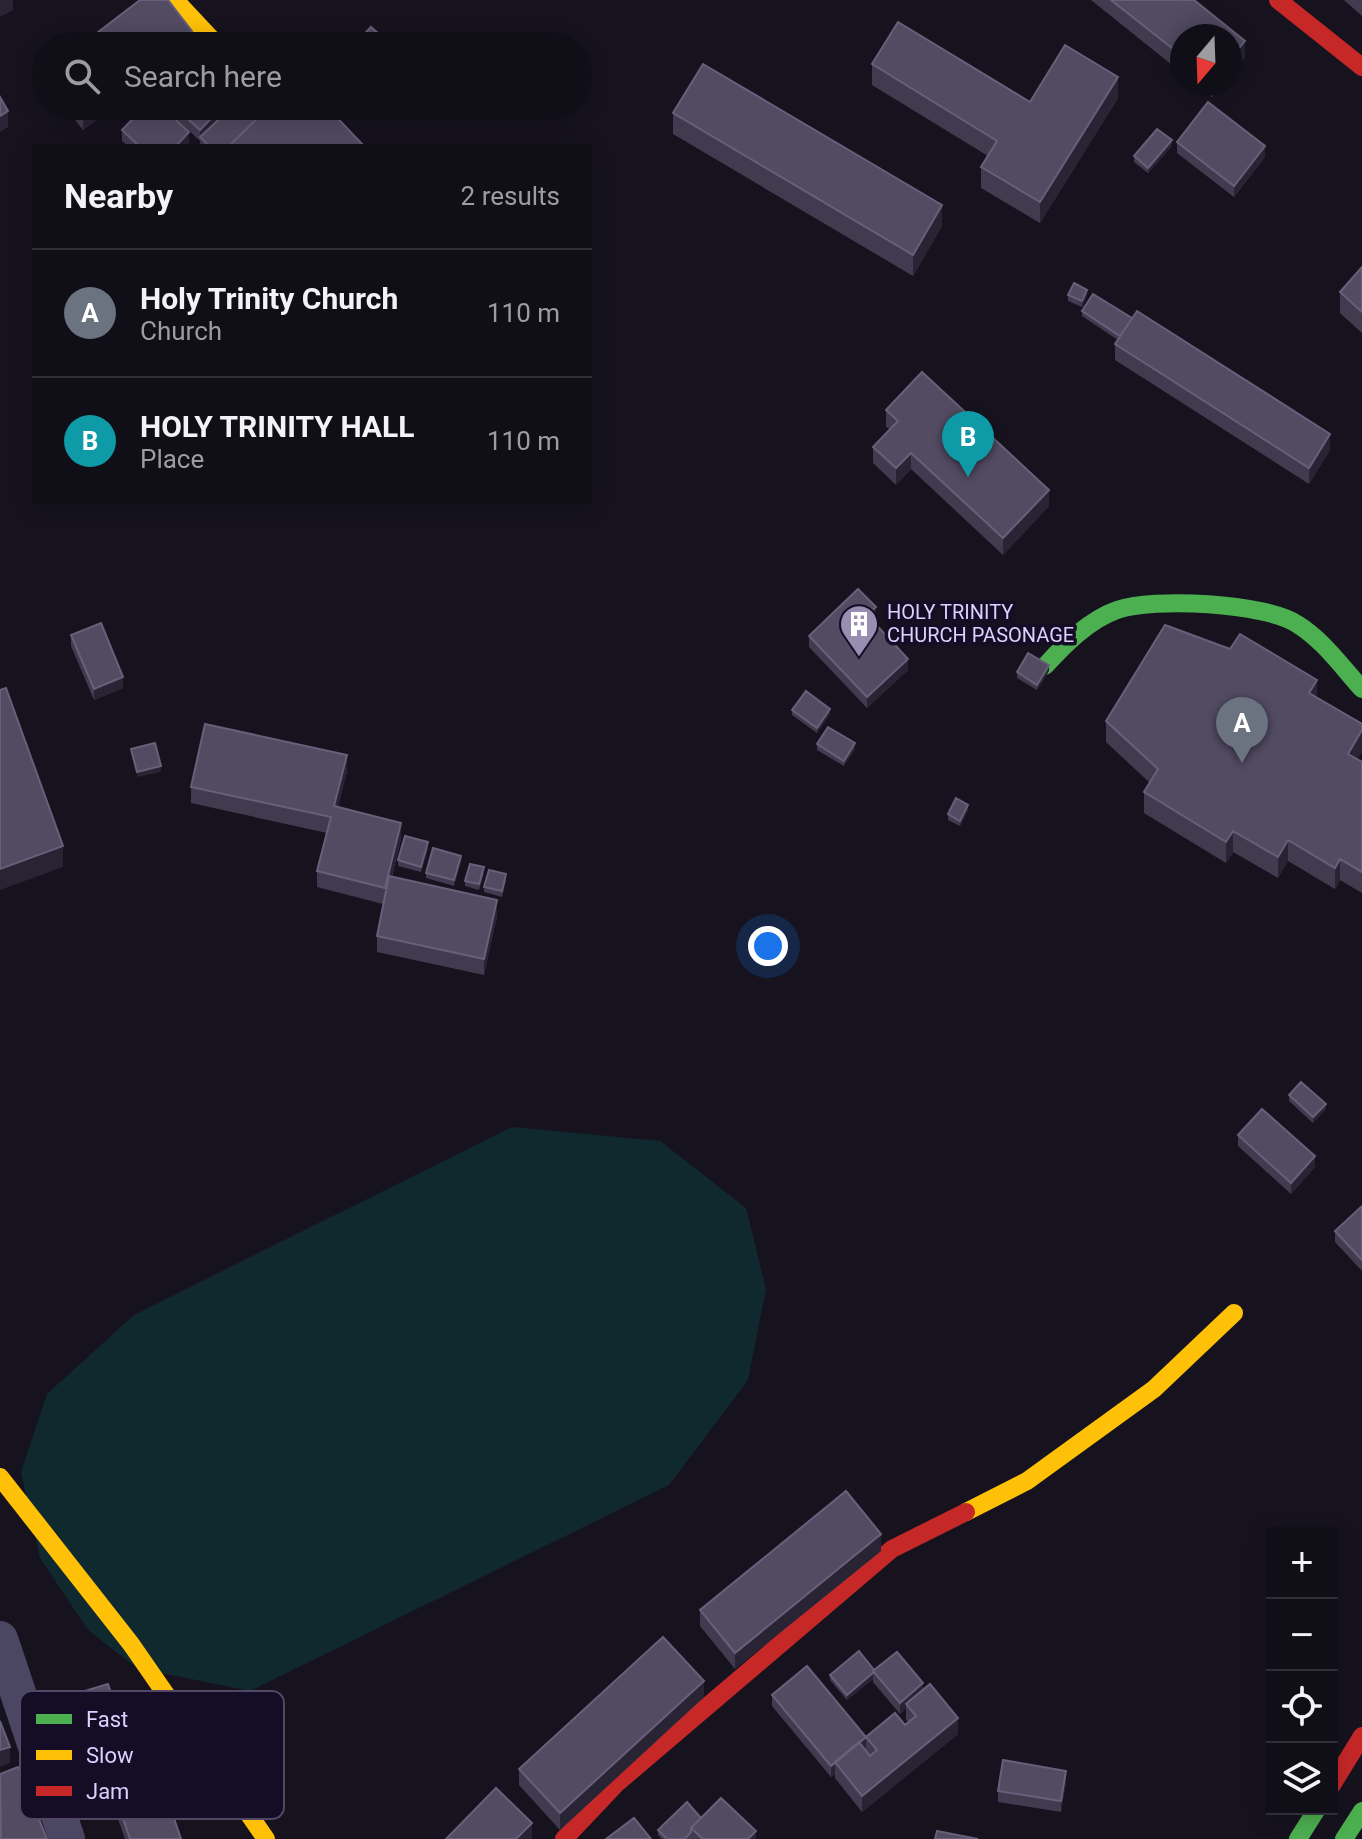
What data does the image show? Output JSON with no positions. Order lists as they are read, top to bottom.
{
  "places": {
    "building": ["HOLY TRINITY CHURCH PASONAGE"]
  },
  "legend": ["Fast", "Slow", "Jam"],
  "north": "bottom",
  "page": {
    "search": "Search here",
    "heading": ["Nearby", "2 results"],
    "list": [
      {
        "mark": "A",
        "name": "Holy Trinity Church",
        "note": "Church",
        "value": "110 m"
      },
      {
        "mark": "B",
        "name": "HOLY TRINITY HALL",
        "note": "Place",
        "value": "110 m"
      }
    ],
    "pins": ["B", "A"],
    "map_buttons": ["+", "−"]
  }
}
